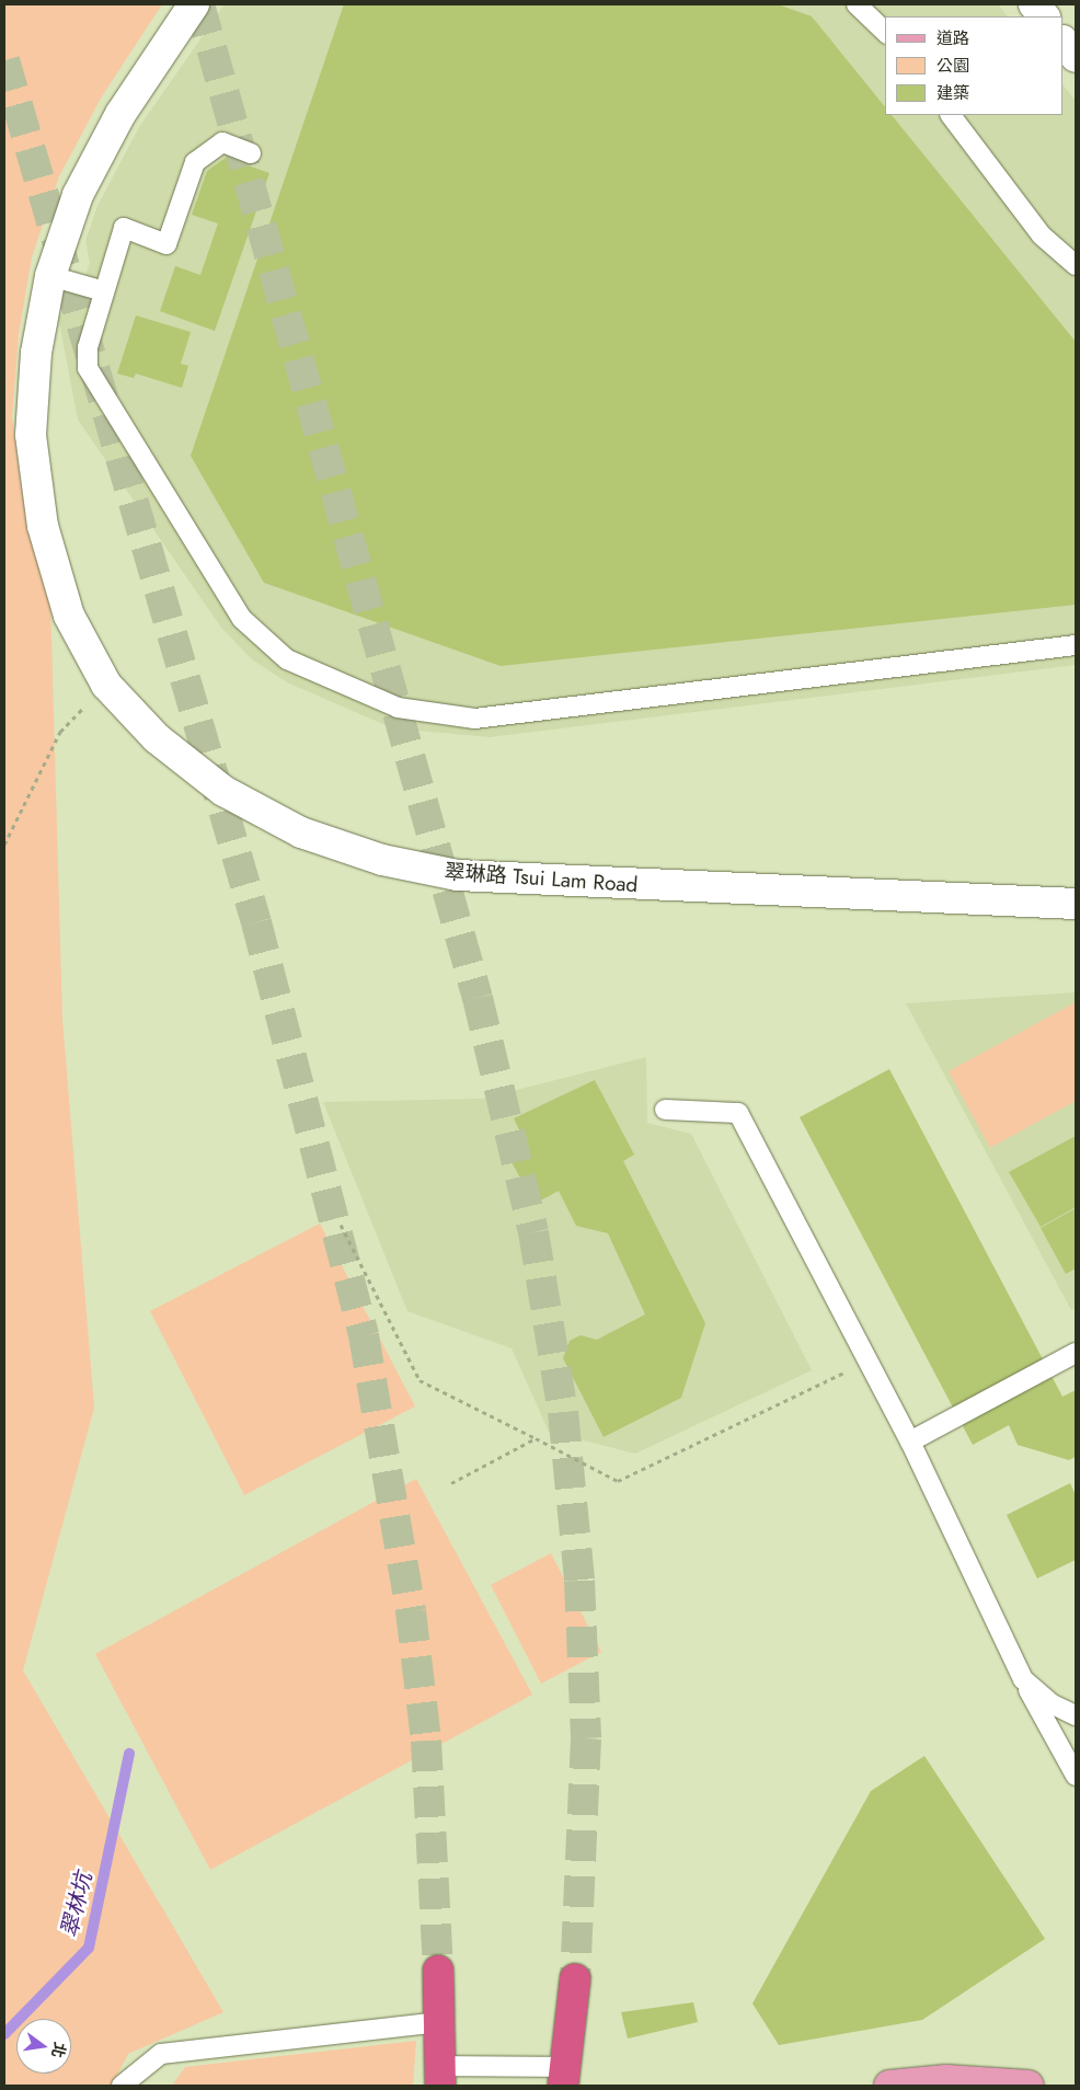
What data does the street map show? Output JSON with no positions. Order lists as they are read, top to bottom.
{
  "streets": {
    "street": ["翠琳路 Tsui Lam Road"]
  },
  "water": ["翠林坑"],
  "legend": ["道路", "公園", "建築"],
  "north": "right"
}
